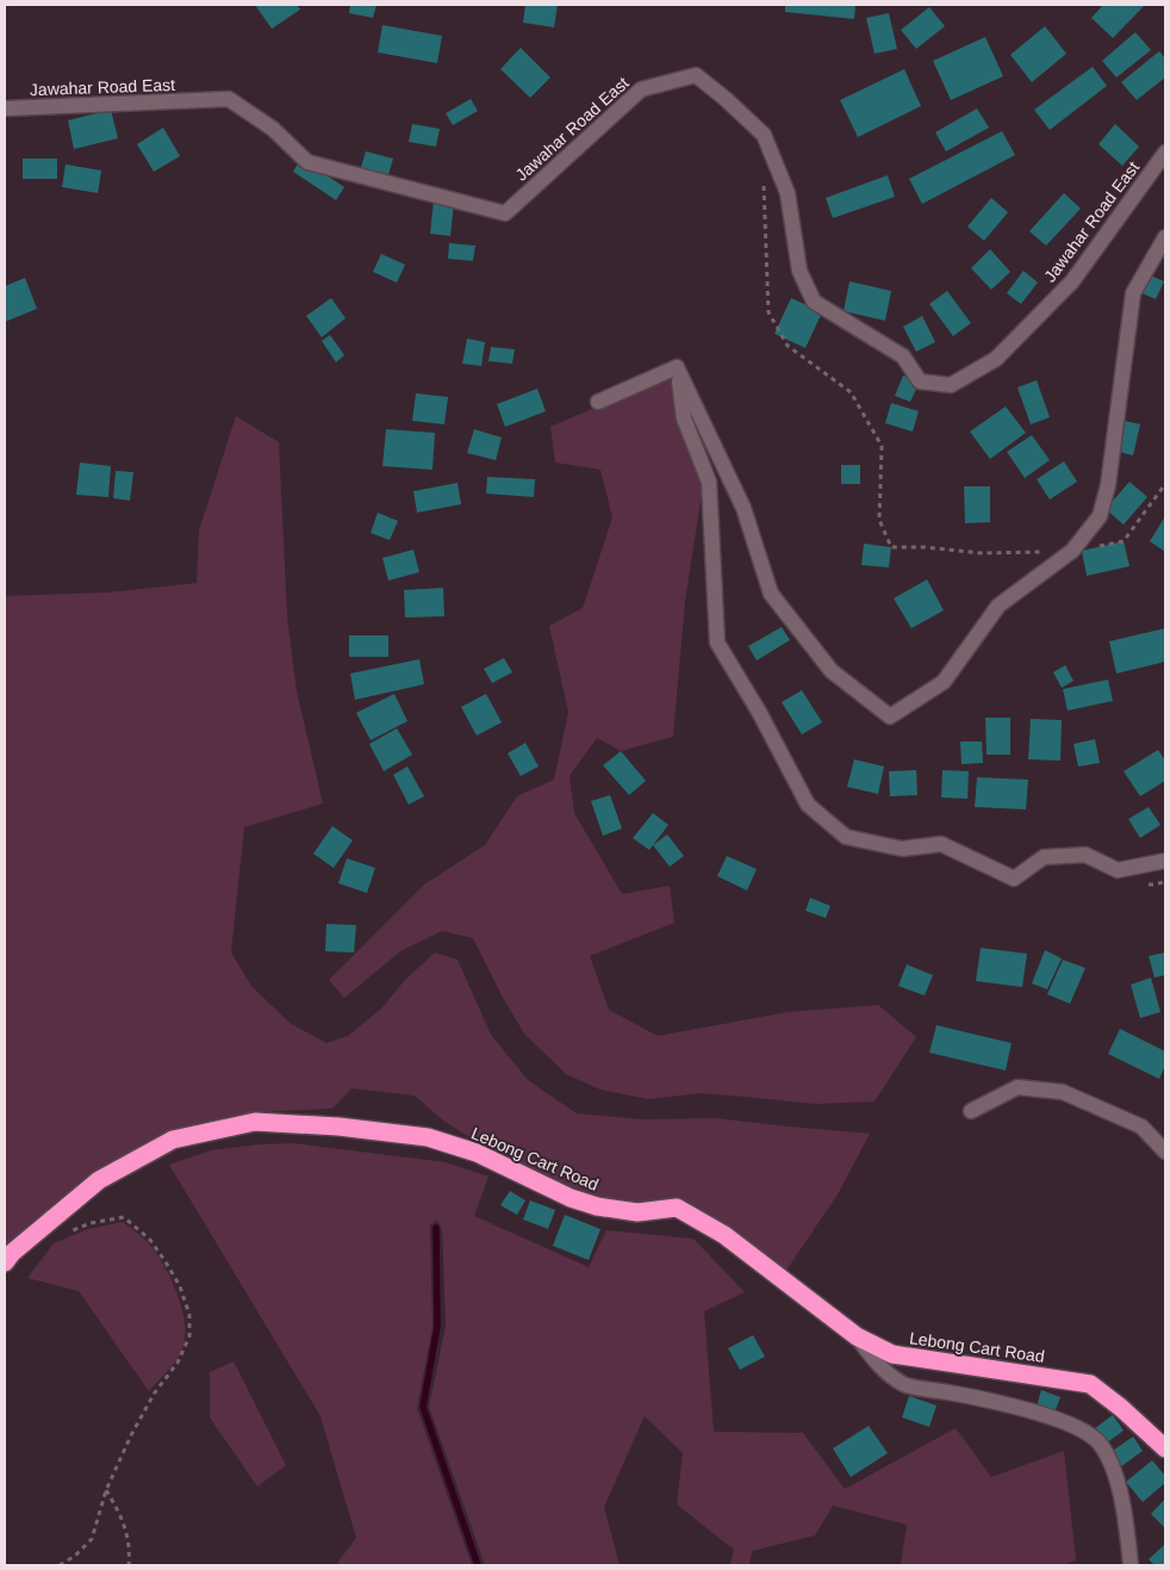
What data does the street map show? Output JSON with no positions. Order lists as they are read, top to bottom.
{
  "streets": {
    "highway": ["Lebong Cart Road"],
    "street": ["Jawahar Road East"]
  }
}
